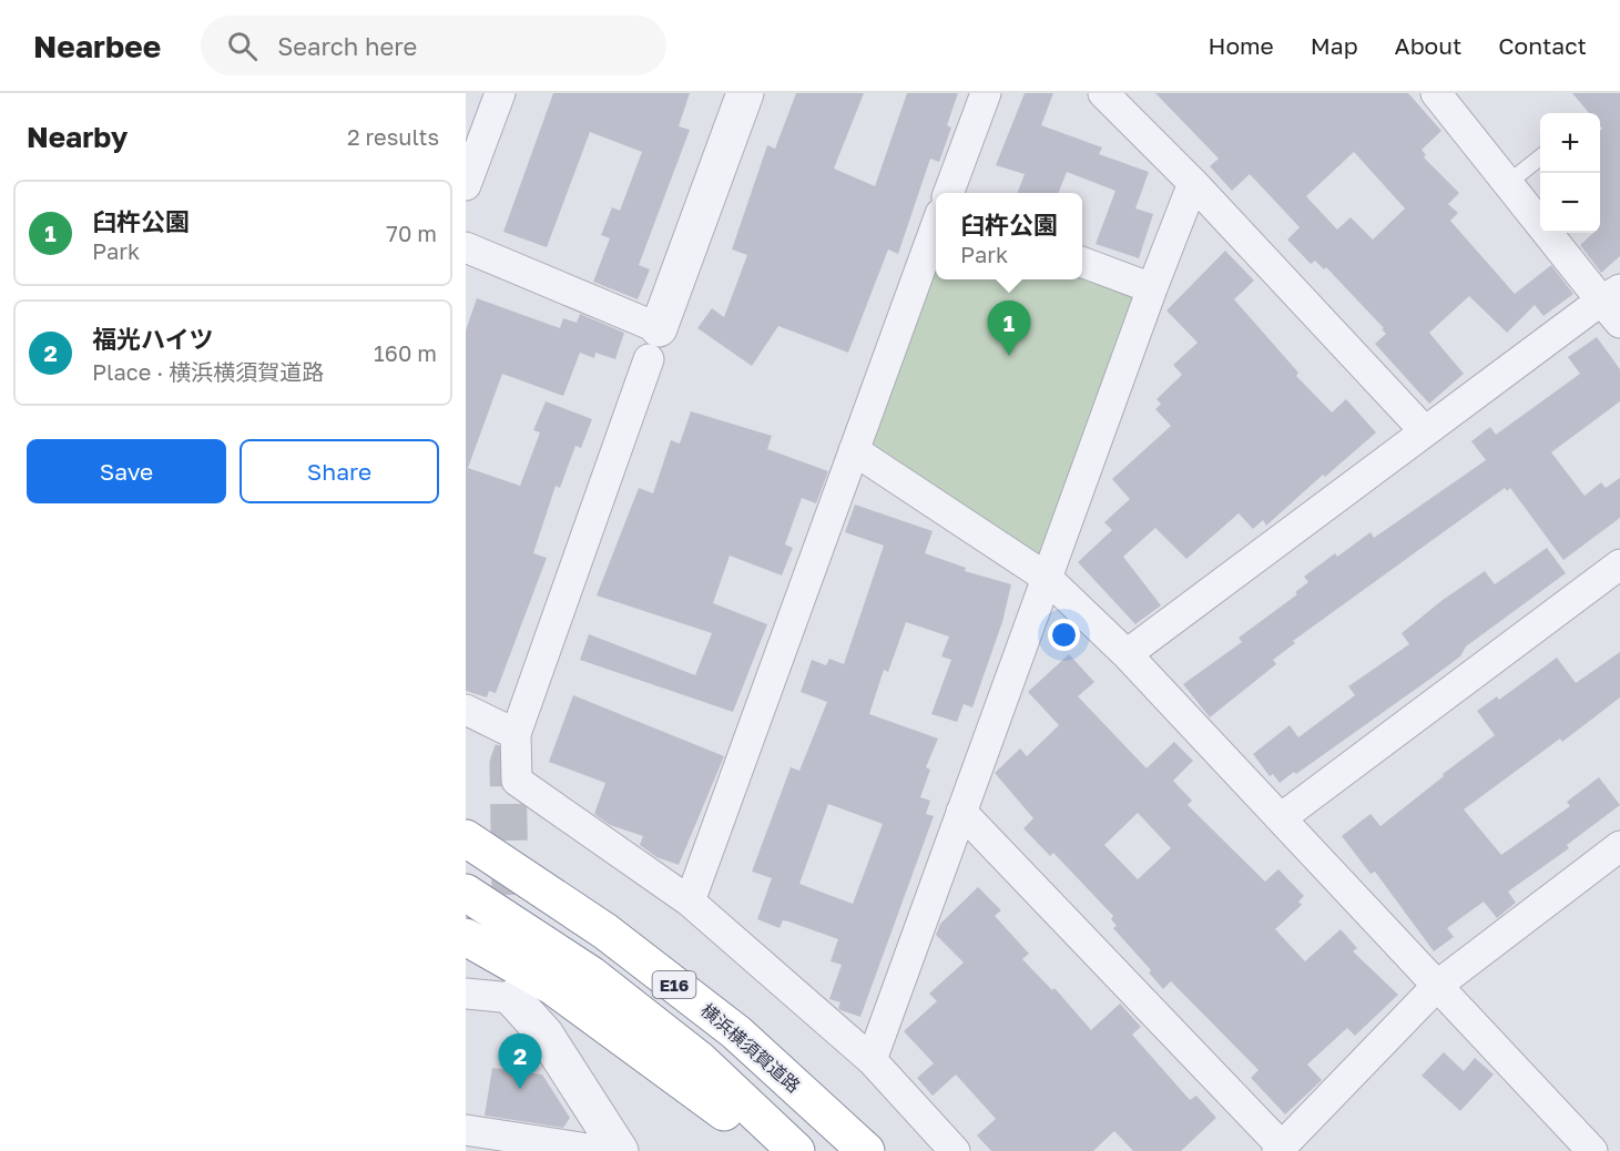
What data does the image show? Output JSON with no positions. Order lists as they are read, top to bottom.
{
  "streets": {
    "highway": ["E16", "横浜横須賀道路"]
  },
  "page": {
    "header": "Nearbee",
    "search": "Search here",
    "nav": [
      "Home",
      "Map",
      "About",
      "Contact"
    ],
    "heading": ["Nearby", "2 results"],
    "map_buttons": ["+", "−"],
    "list": [
      {
        "mark": "1",
        "name": "臼杵公園",
        "note": "Park",
        "value": "70 m"
      },
      {
        "mark": "2",
        "name": "福光ハイツ",
        "note": "Place · 横浜横須賀道路",
        "value": "160 m"
      }
    ],
    "popup": ["臼杵公園", "Park"],
    "pins": ["1", "2"],
    "buttons": ["Save", "Share"]
  }
}
